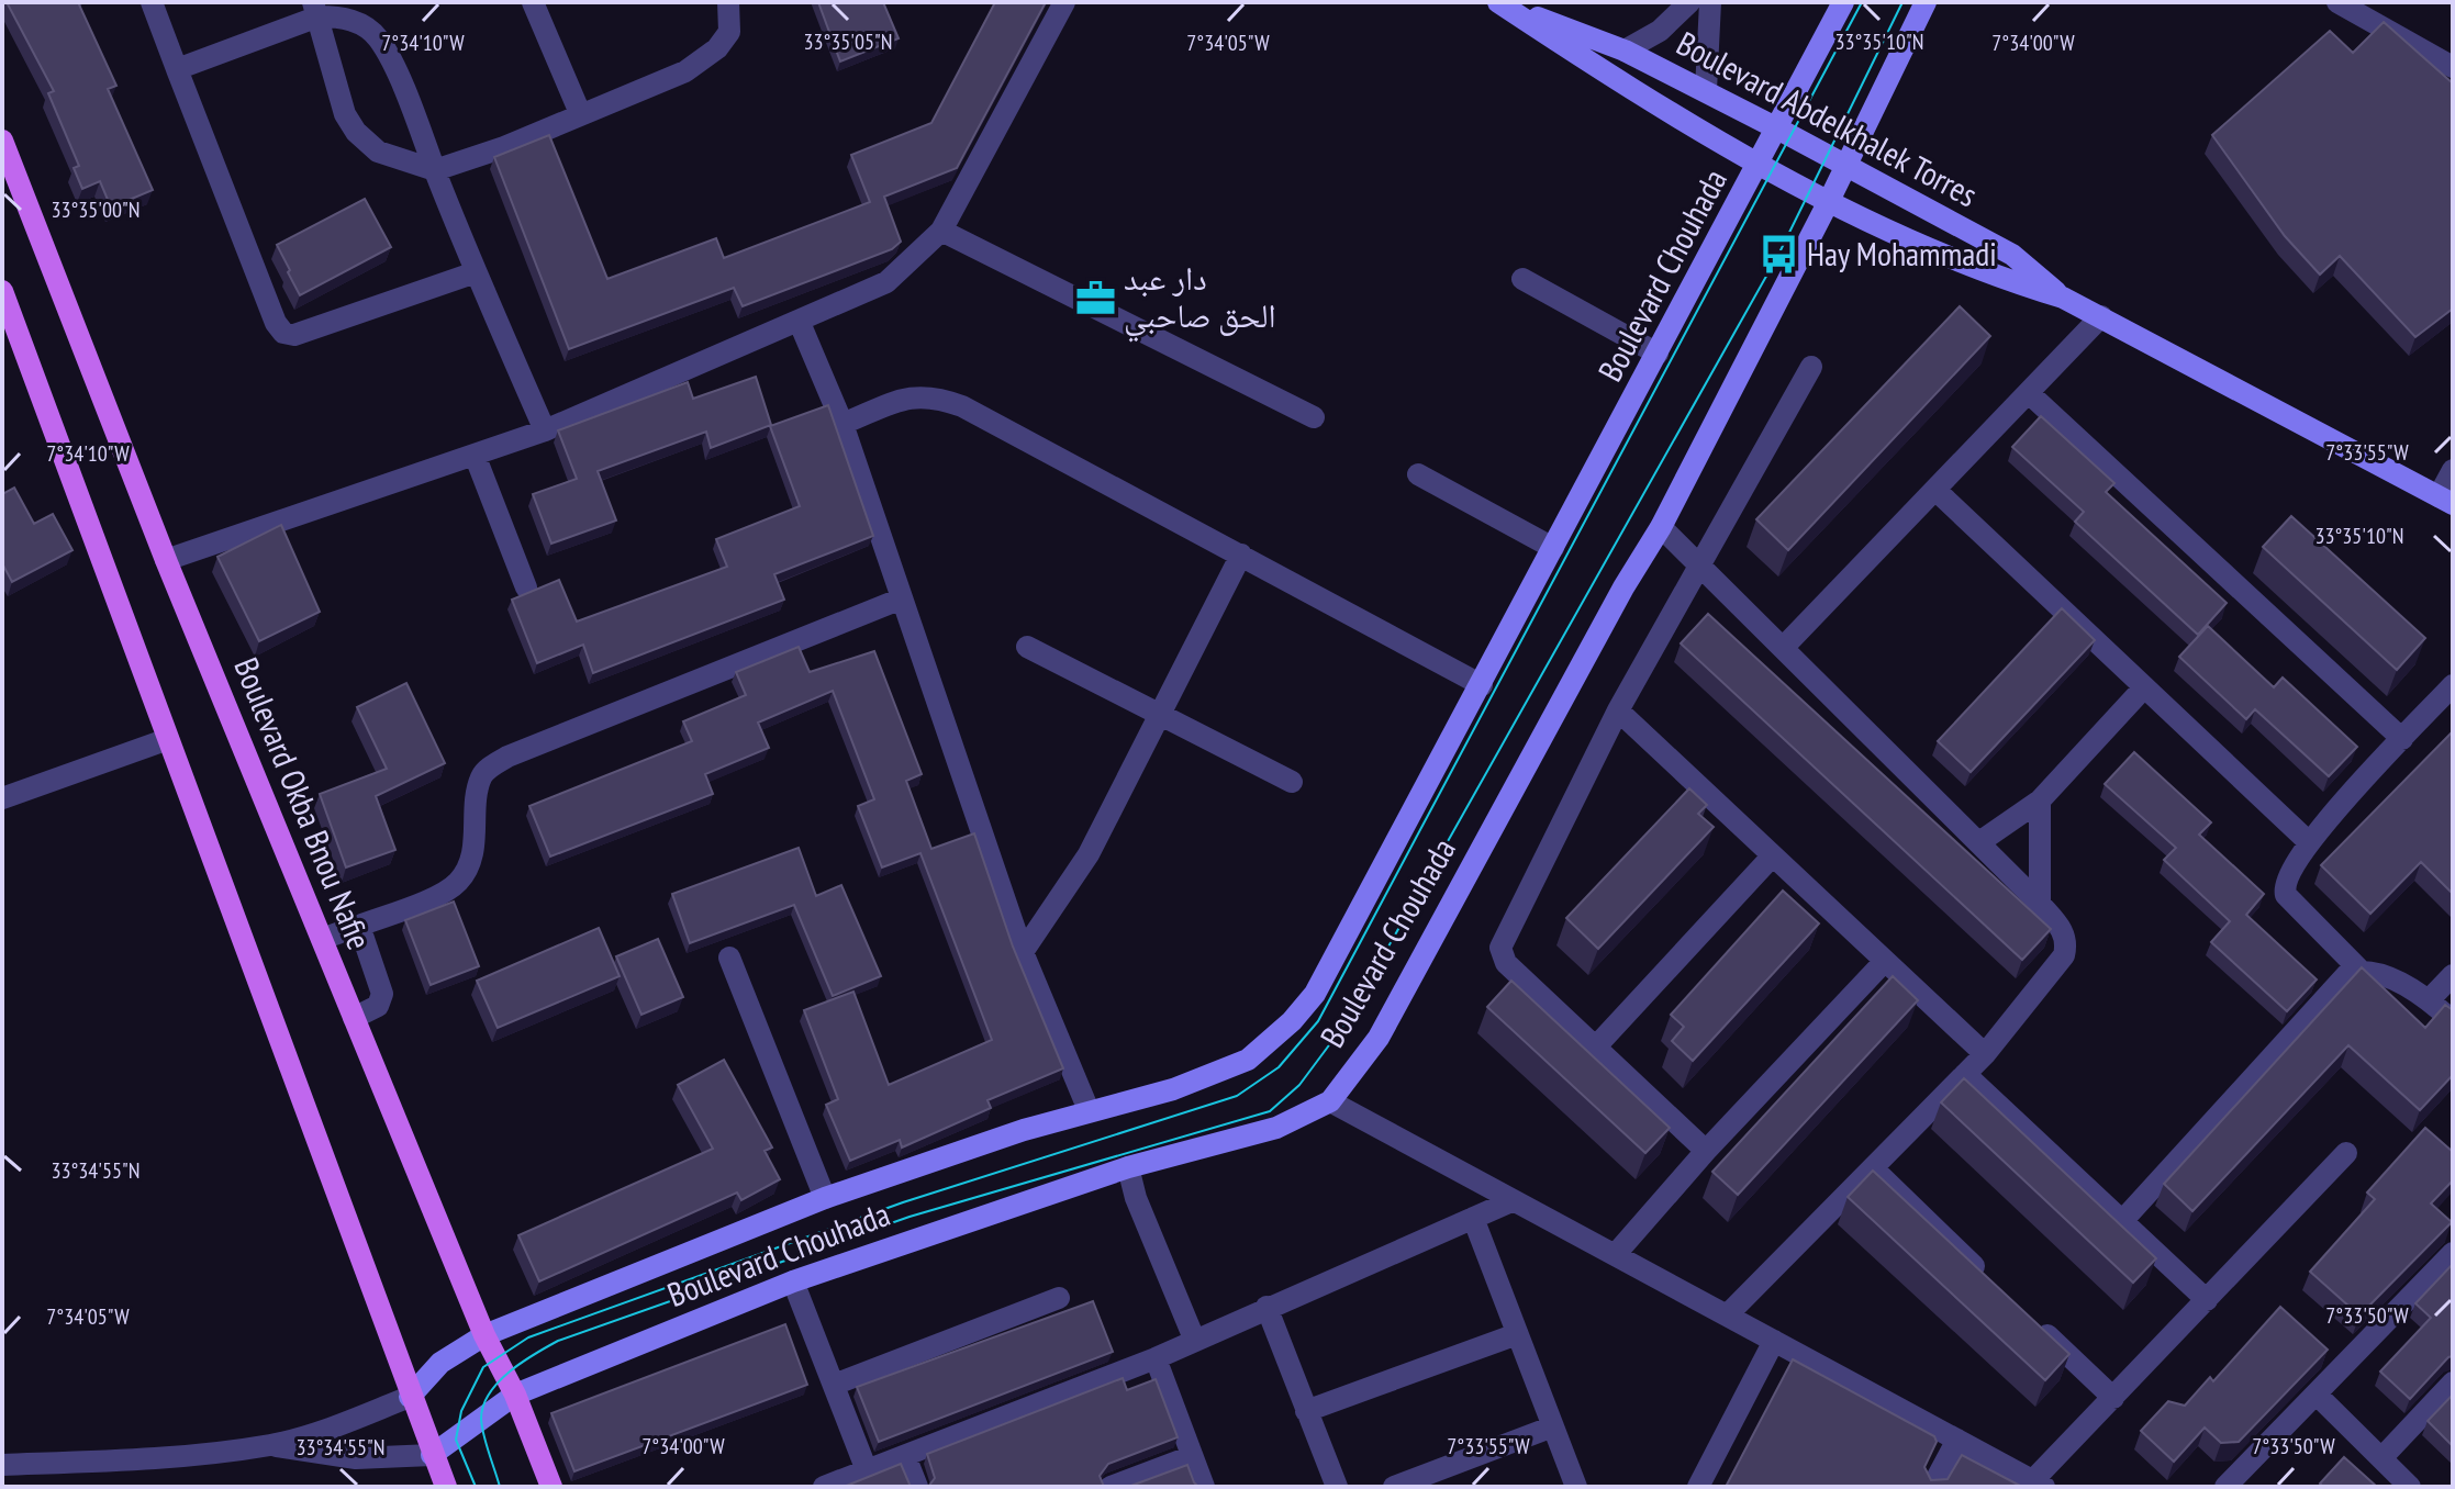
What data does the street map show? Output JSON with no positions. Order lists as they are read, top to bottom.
{
  "streets": {
    "main road": ["Boulevard Okba Bnou Nafie"],
    "street": ["Boulevard Abdelkhalek Torres", "Boulevard Chouhada"]
  },
  "crossings": [
    ["Boulevard Abdelkhalek Torres", "Boulevard Chouhada"],
    ["Boulevard Chouhada", "Boulevard Okba Bnou Nafie"]
  ],
  "places": {
    "bus stop": ["Hay Mohammadi"],
    "office": ["دار عبد الحق صاحبي"]
  },
  "coordinates": [
    "33°35'05\"N",
    "33°35'10\"N",
    "7°34'10\"W",
    "7°34'00\"W",
    "7°34'05\"W",
    "33°35'00\"N",
    "7°33'55\"W",
    "33°34'55\"N",
    "7°33'50\"W"
  ]
}
